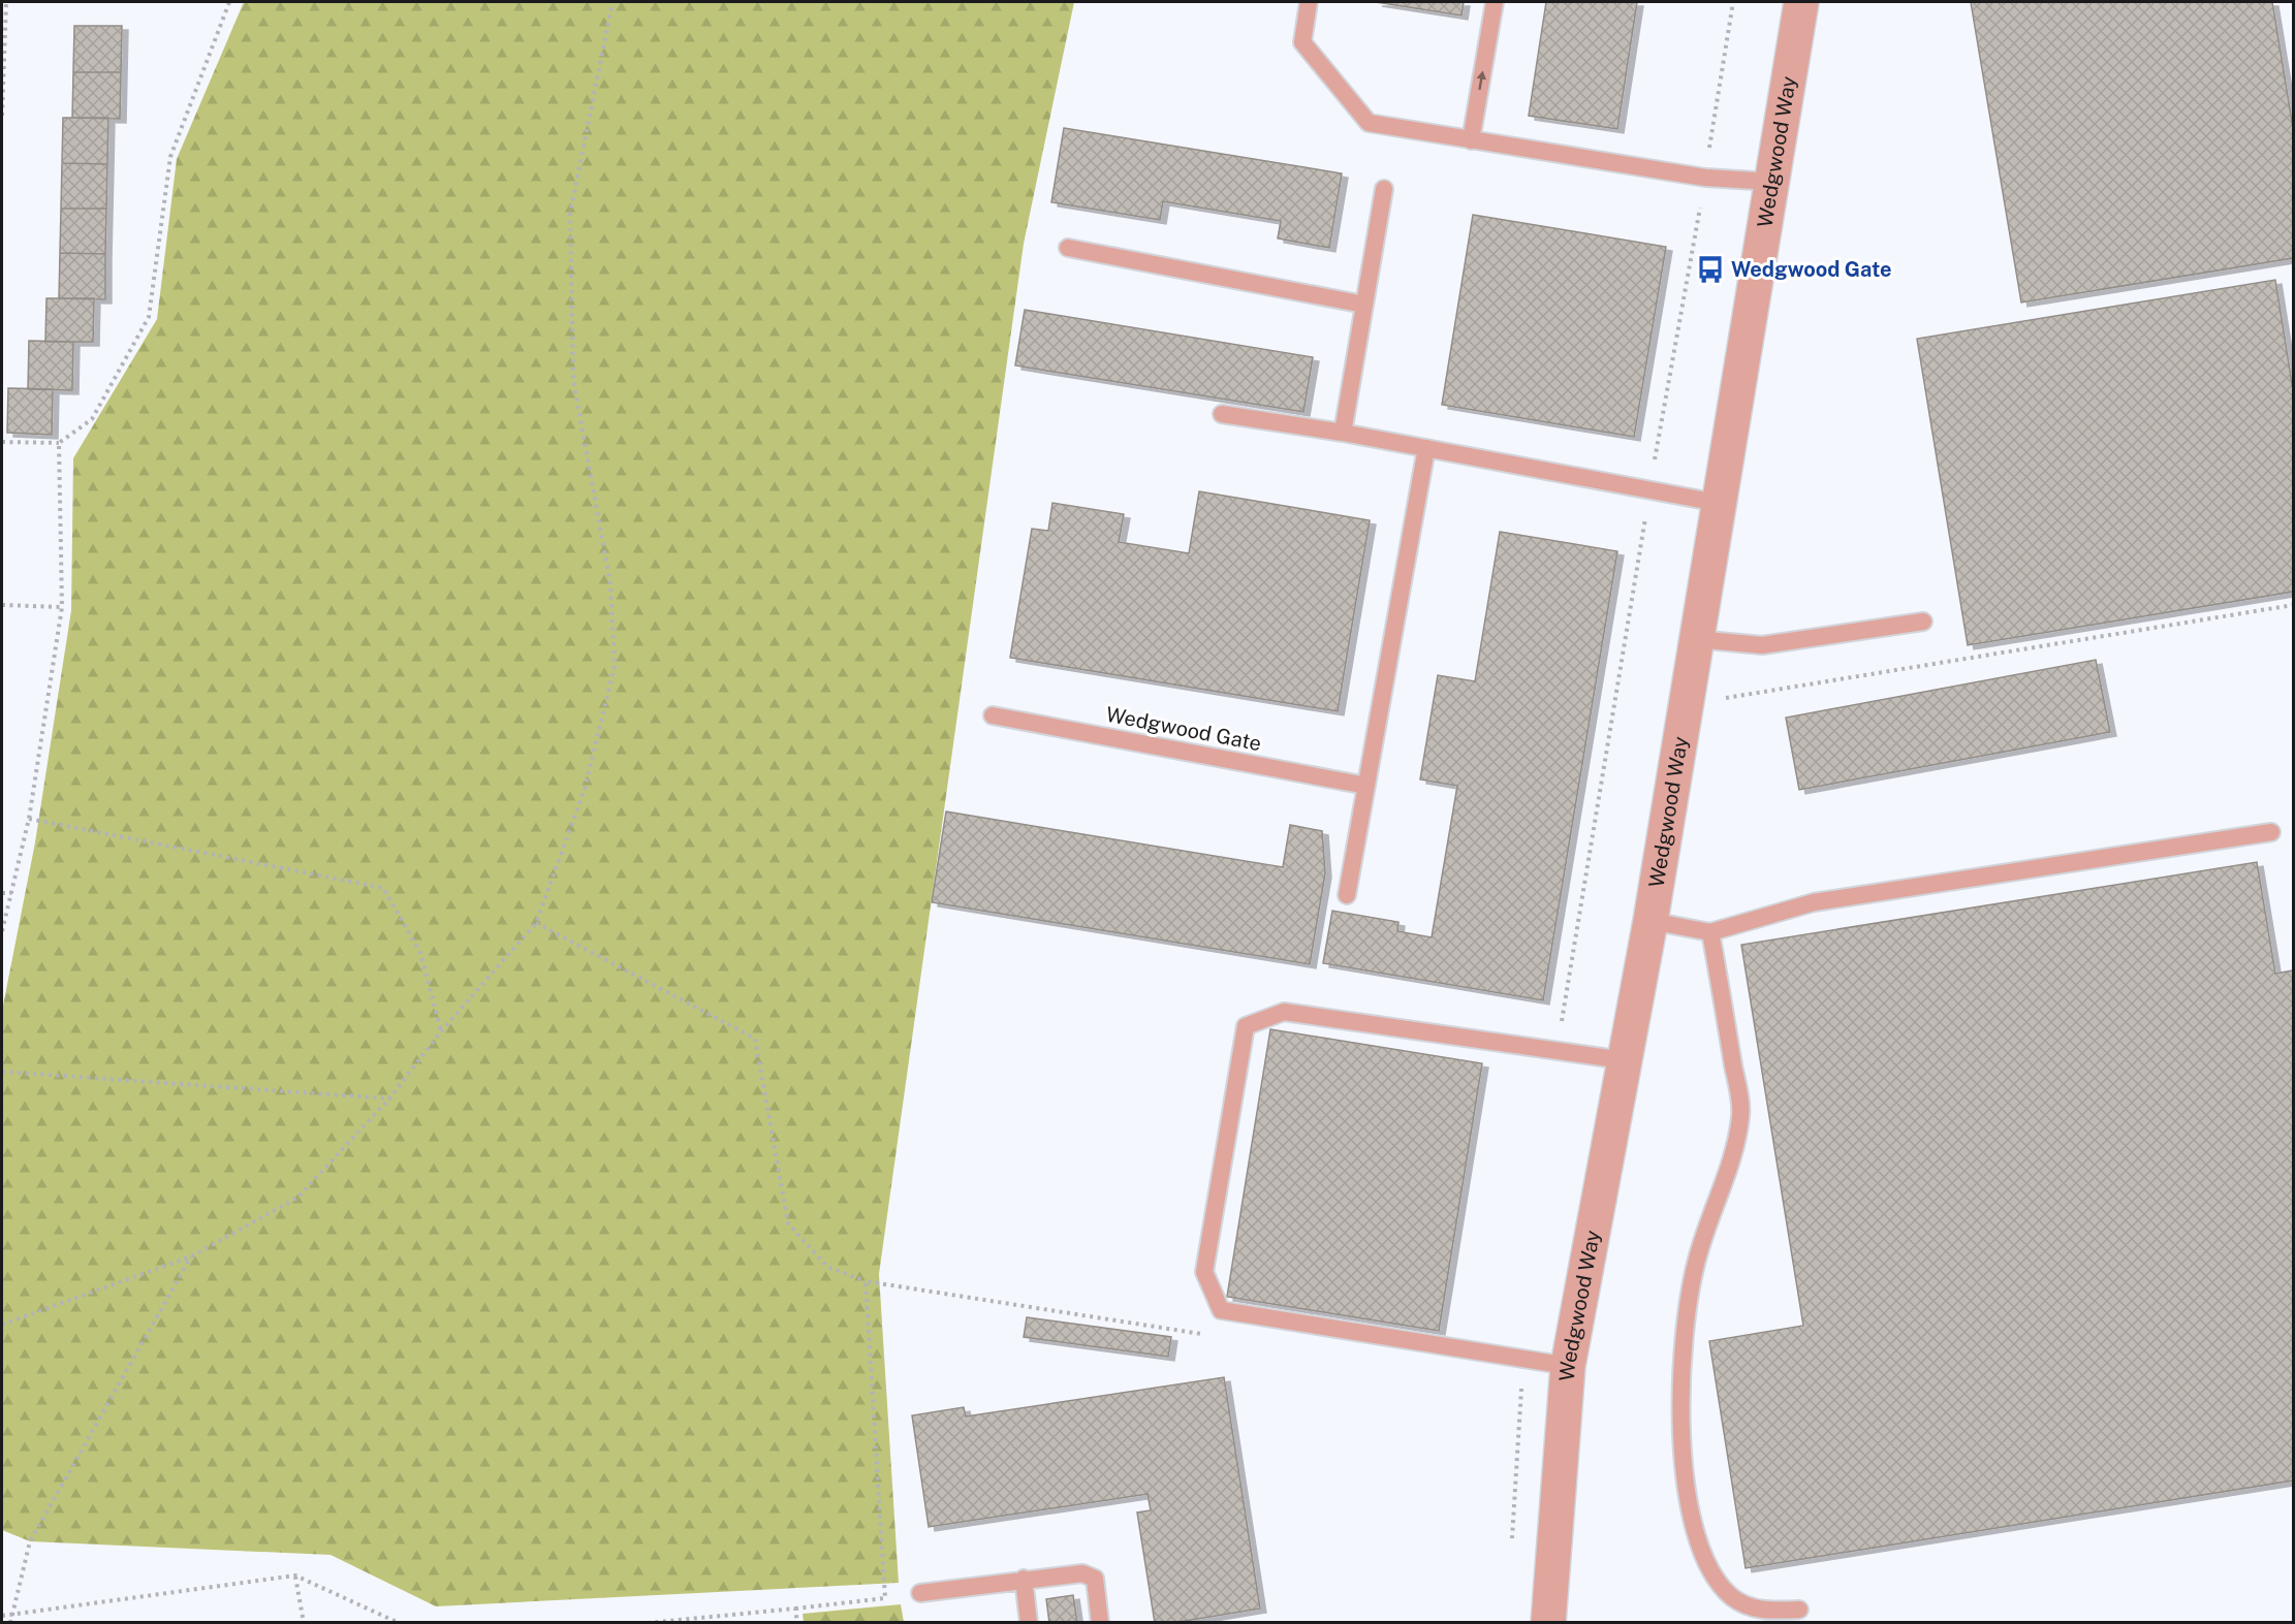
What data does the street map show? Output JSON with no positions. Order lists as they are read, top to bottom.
{
  "streets": {
    "street": ["Wedgwood Way"],
    "lane": ["Wedgwood Gate"]
  },
  "places": {
    "bus stop": ["Wedgwood Gate"]
  }
}
